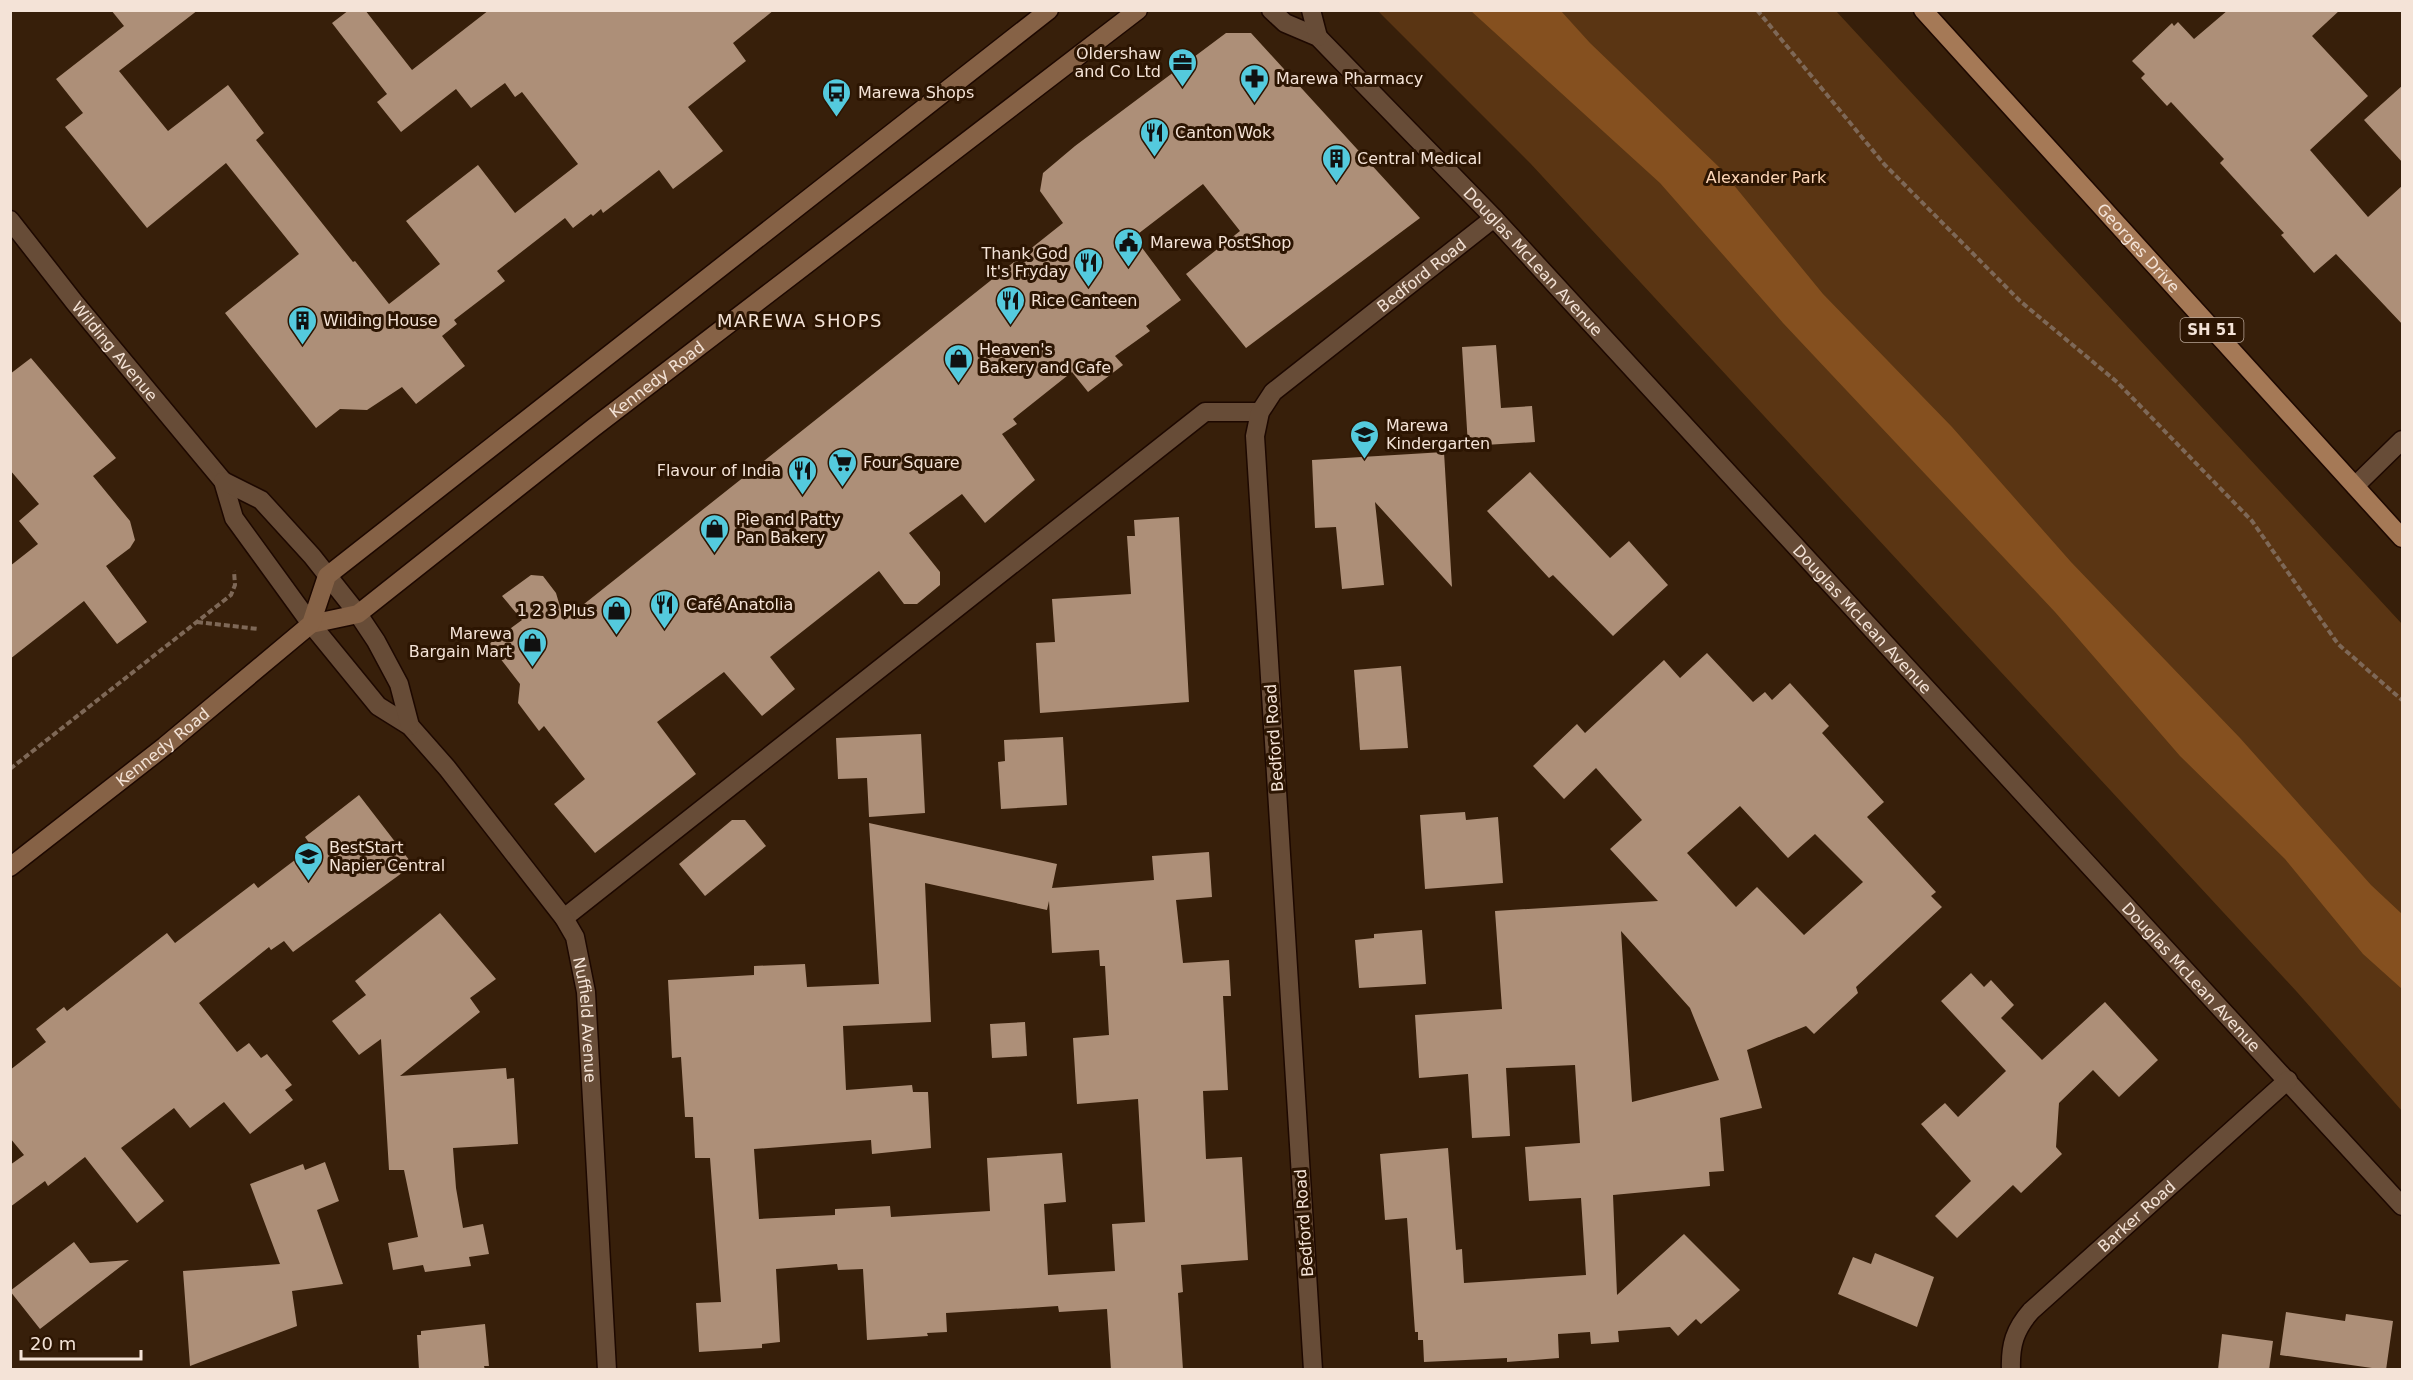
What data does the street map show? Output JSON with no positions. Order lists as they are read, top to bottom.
{
  "streets": {
    "main road": ["Georges Drive", "SH 51", "Kennedy Road"],
    "street": [
      "Douglas McLean Avenue",
      "Bedford Road",
      "Wilding Avenue",
      "Nuffield Avenue",
      "Barker Road"
    ]
  },
  "crossings": [
    ["Douglas McLean Avenue", "Bedford Road"],
    ["Douglas McLean Avenue", "Barker Road"],
    ["Wilding Avenue", "Kennedy Road"],
    ["Wilding Avenue", "Nuffield Avenue"],
    ["Kennedy Road", "Nuffield Avenue"]
  ],
  "districts": ["MAREWA SHOPS"],
  "parks": ["Alexander Park"],
  "places": {
    "office": ["Oldershaw and Co Ltd"],
    "pharmacy": ["Marewa Pharmacy"],
    "bus stop": ["Marewa Shops"],
    "restaurant": [
      "Canton Wok",
      "Thank God It's Fryday",
      "Rice Canteen",
      "Flavour of India",
      "Café Anatolia"
    ],
    "building": ["Central Medical", "Wilding House"],
    "public building": ["Marewa PostShop"],
    "shop": [
      "Heaven's Bakery and Cafe",
      "Pie and Patty Pan Bakery",
      "1 2 3 Plus",
      "Marewa Bargain Mart"
    ],
    "school or university": ["Marewa Kindergarten", "BestStart Napier Central"],
    "supermarket": ["Four Square"]
  },
  "scale_bar": "20 m"
}
